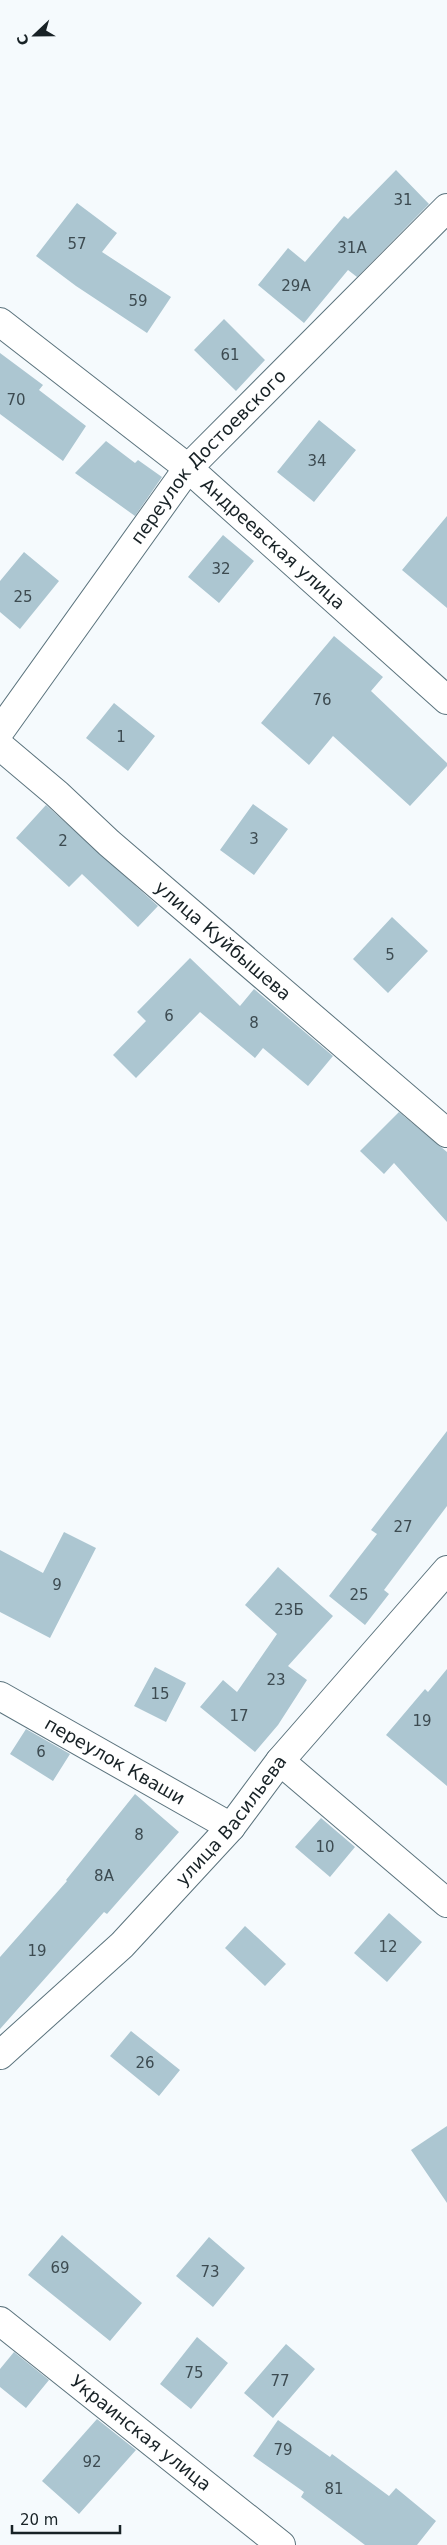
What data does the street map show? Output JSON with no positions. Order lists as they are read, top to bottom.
{
  "streets": {
    "street": [
      "переулок Достоевского",
      "Андреевская улица",
      "улица Куйбышева",
      "переулок Кваши",
      "улица Васильева",
      "Украинская улица"
    ]
  },
  "crossings": [
    ["переулок Достоевского", "Андреевская улица"],
    ["переулок Кваши", "улица Васильева"]
  ],
  "house_numbers": [
    "31",
    "57",
    "31А",
    "29А",
    "59",
    "61",
    "70",
    "34",
    "32",
    "25",
    "76",
    "1",
    "3",
    "2",
    "5",
    "6",
    "8",
    "27",
    "9",
    "25",
    "23Б",
    "23",
    "15",
    "17",
    "19",
    "6",
    "8",
    "10",
    "8А",
    "12",
    "19",
    "26",
    "69",
    "73",
    "75",
    "77",
    "79",
    "92",
    "81"
  ],
  "scale_bar": "20 m",
  "north": "left"
}
